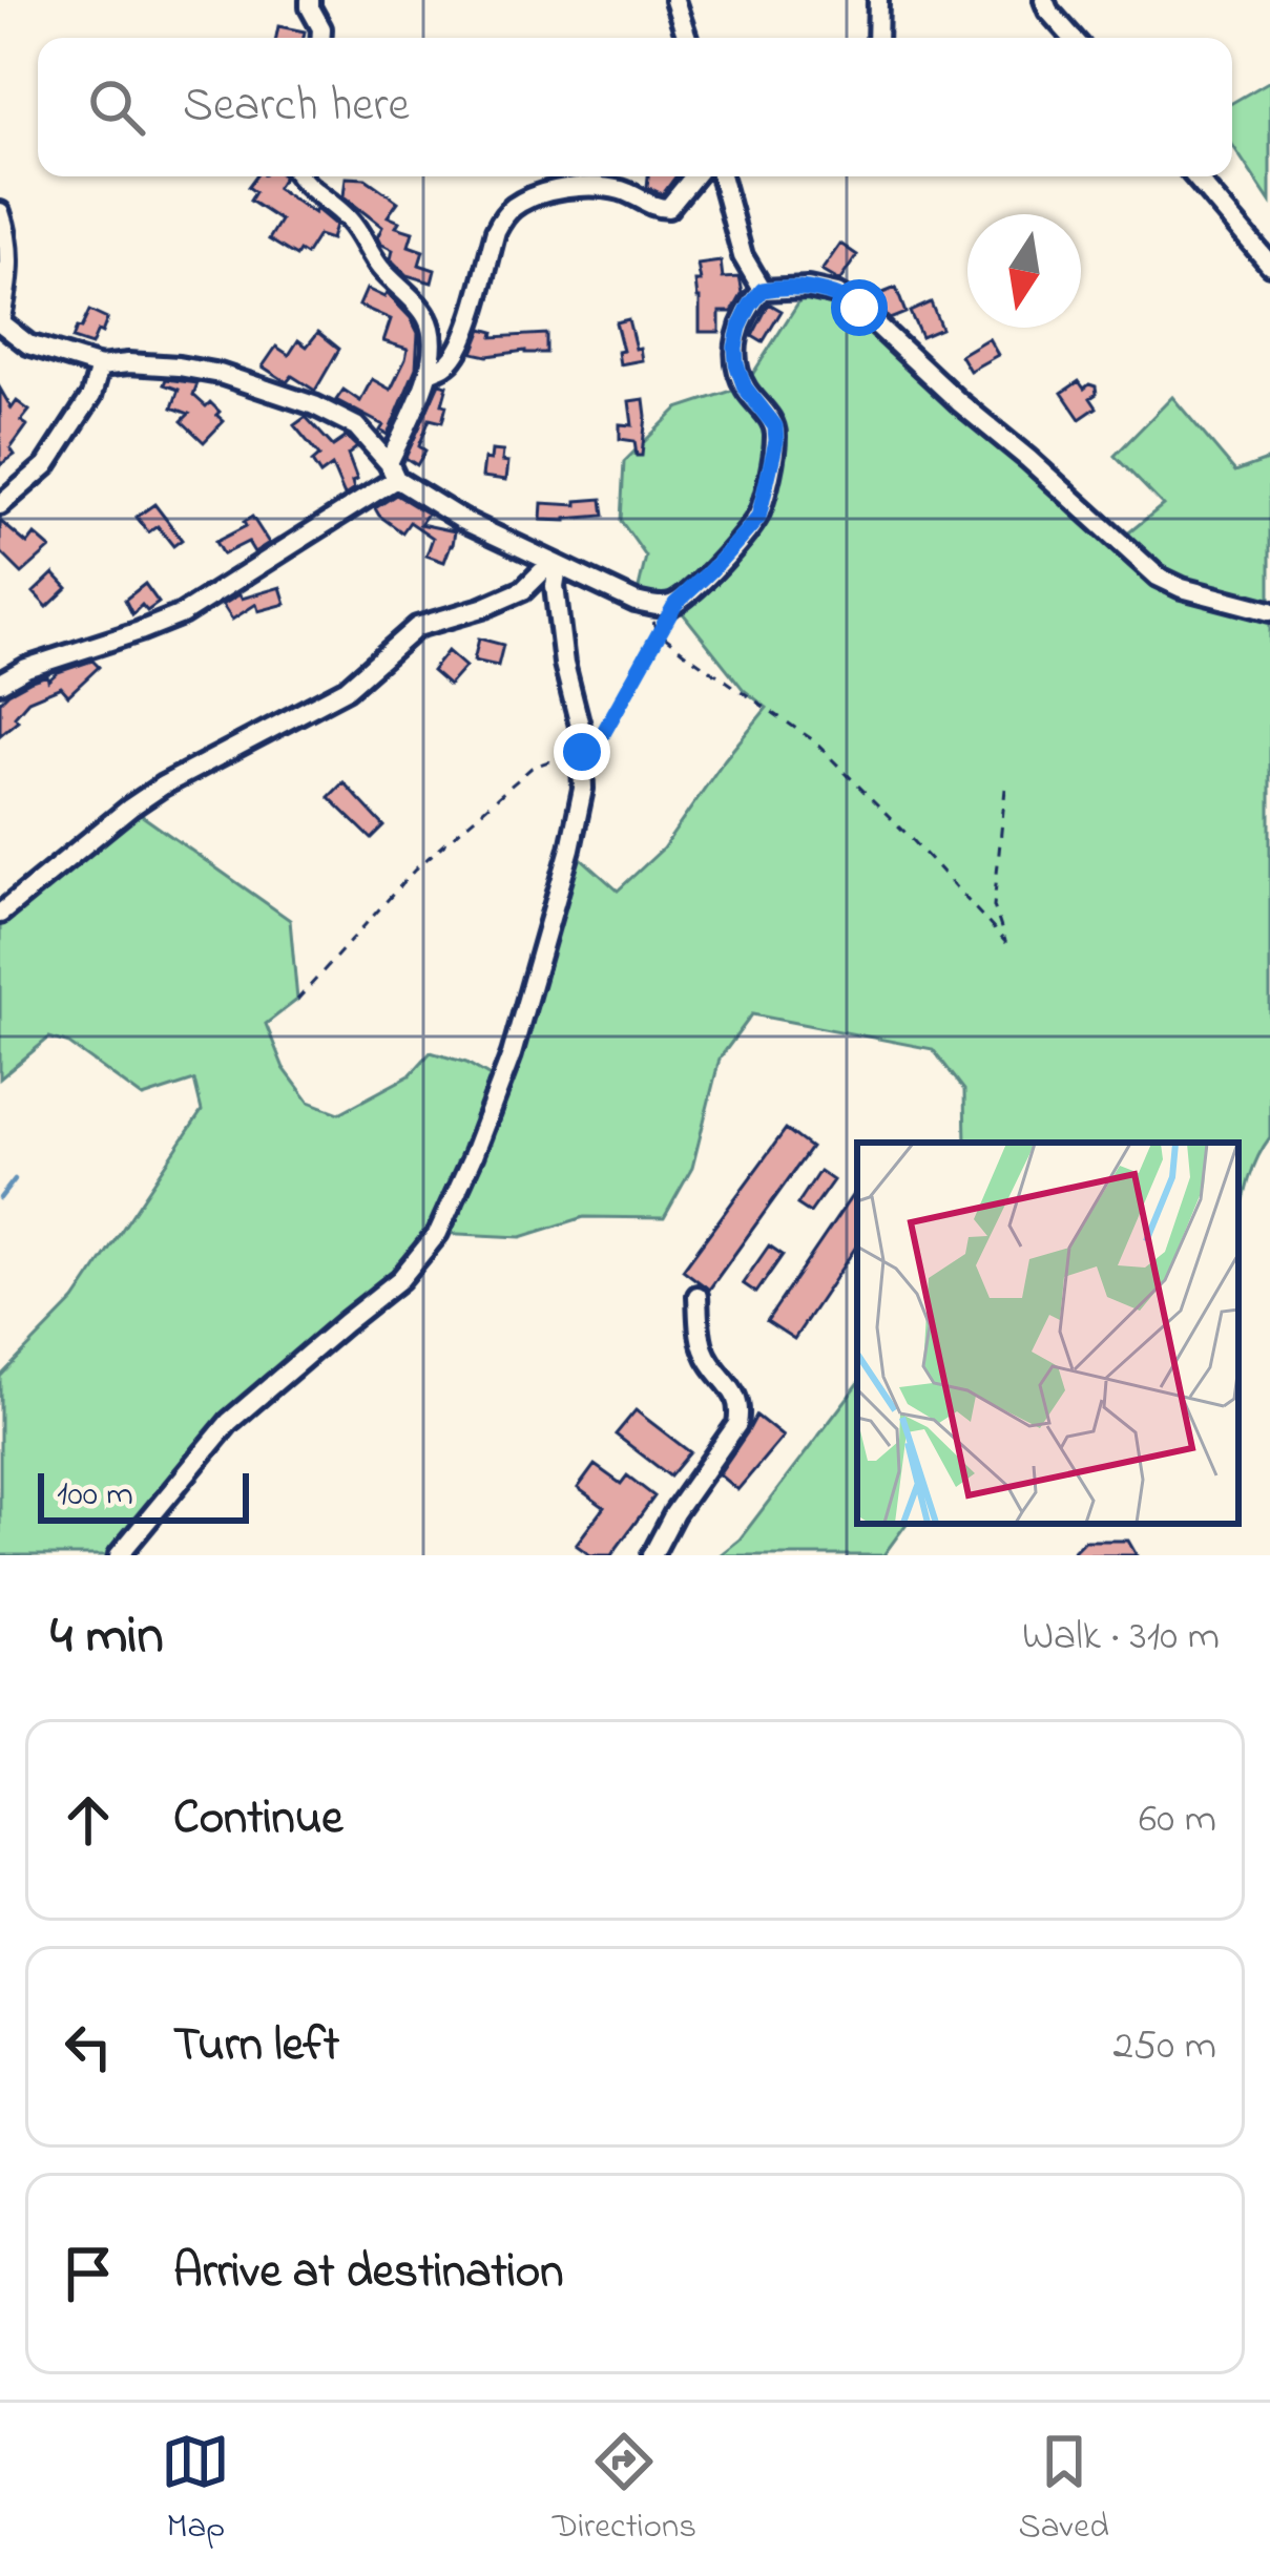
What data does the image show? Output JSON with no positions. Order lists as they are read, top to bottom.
{
  "scale_bar": "100 m",
  "north": "bottom",
  "page": {
    "search": "Search here",
    "scale": "100 m",
    "heading": ["4 min", "Walk · 310 m"],
    "list": [
      ["Continue", "60 m"],
      ["Turn left", "250 m"],
      "Arrive at destination"
    ],
    "nav": ["Map", "Directions", "Saved"]
  }
}
